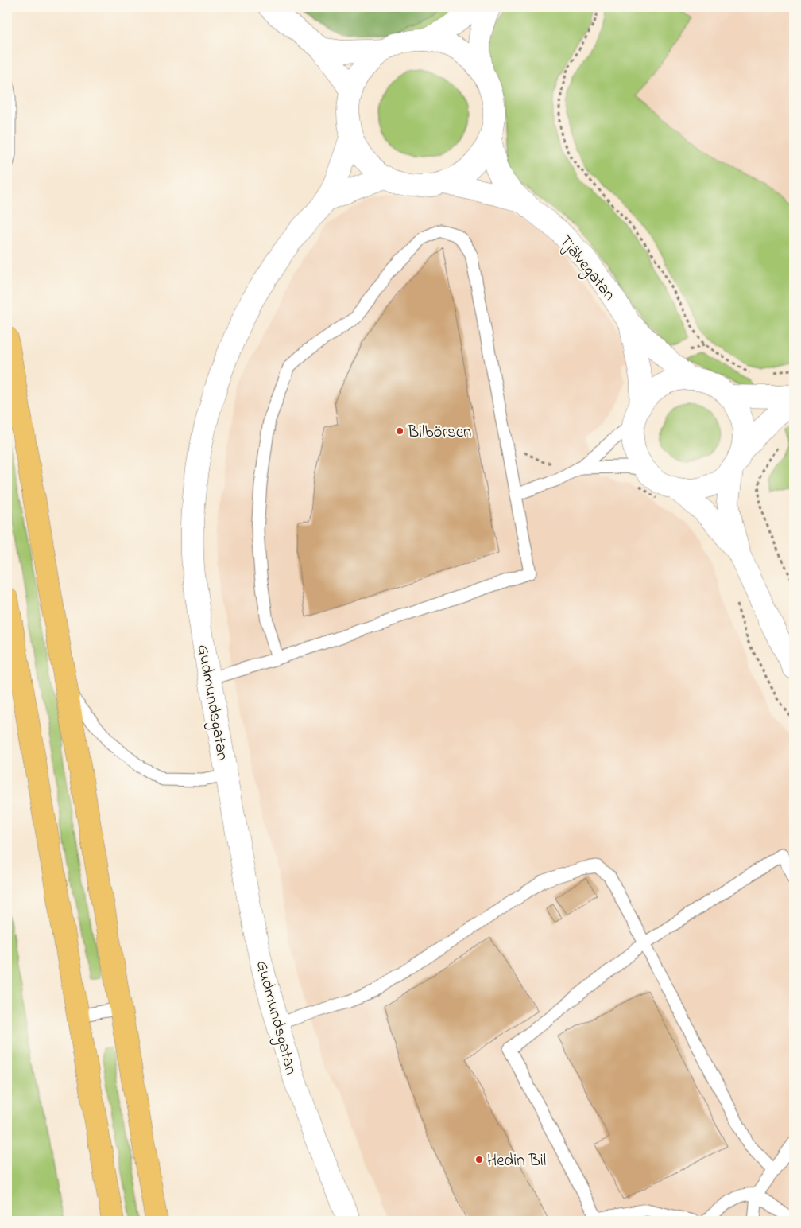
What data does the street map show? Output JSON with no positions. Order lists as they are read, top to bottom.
{
  "streets": {
    "street": ["Tjälvegatan", "Gudmundsgatan"]
  },
  "places": ["Bilbörsen", "Hedin Bil"]
}
